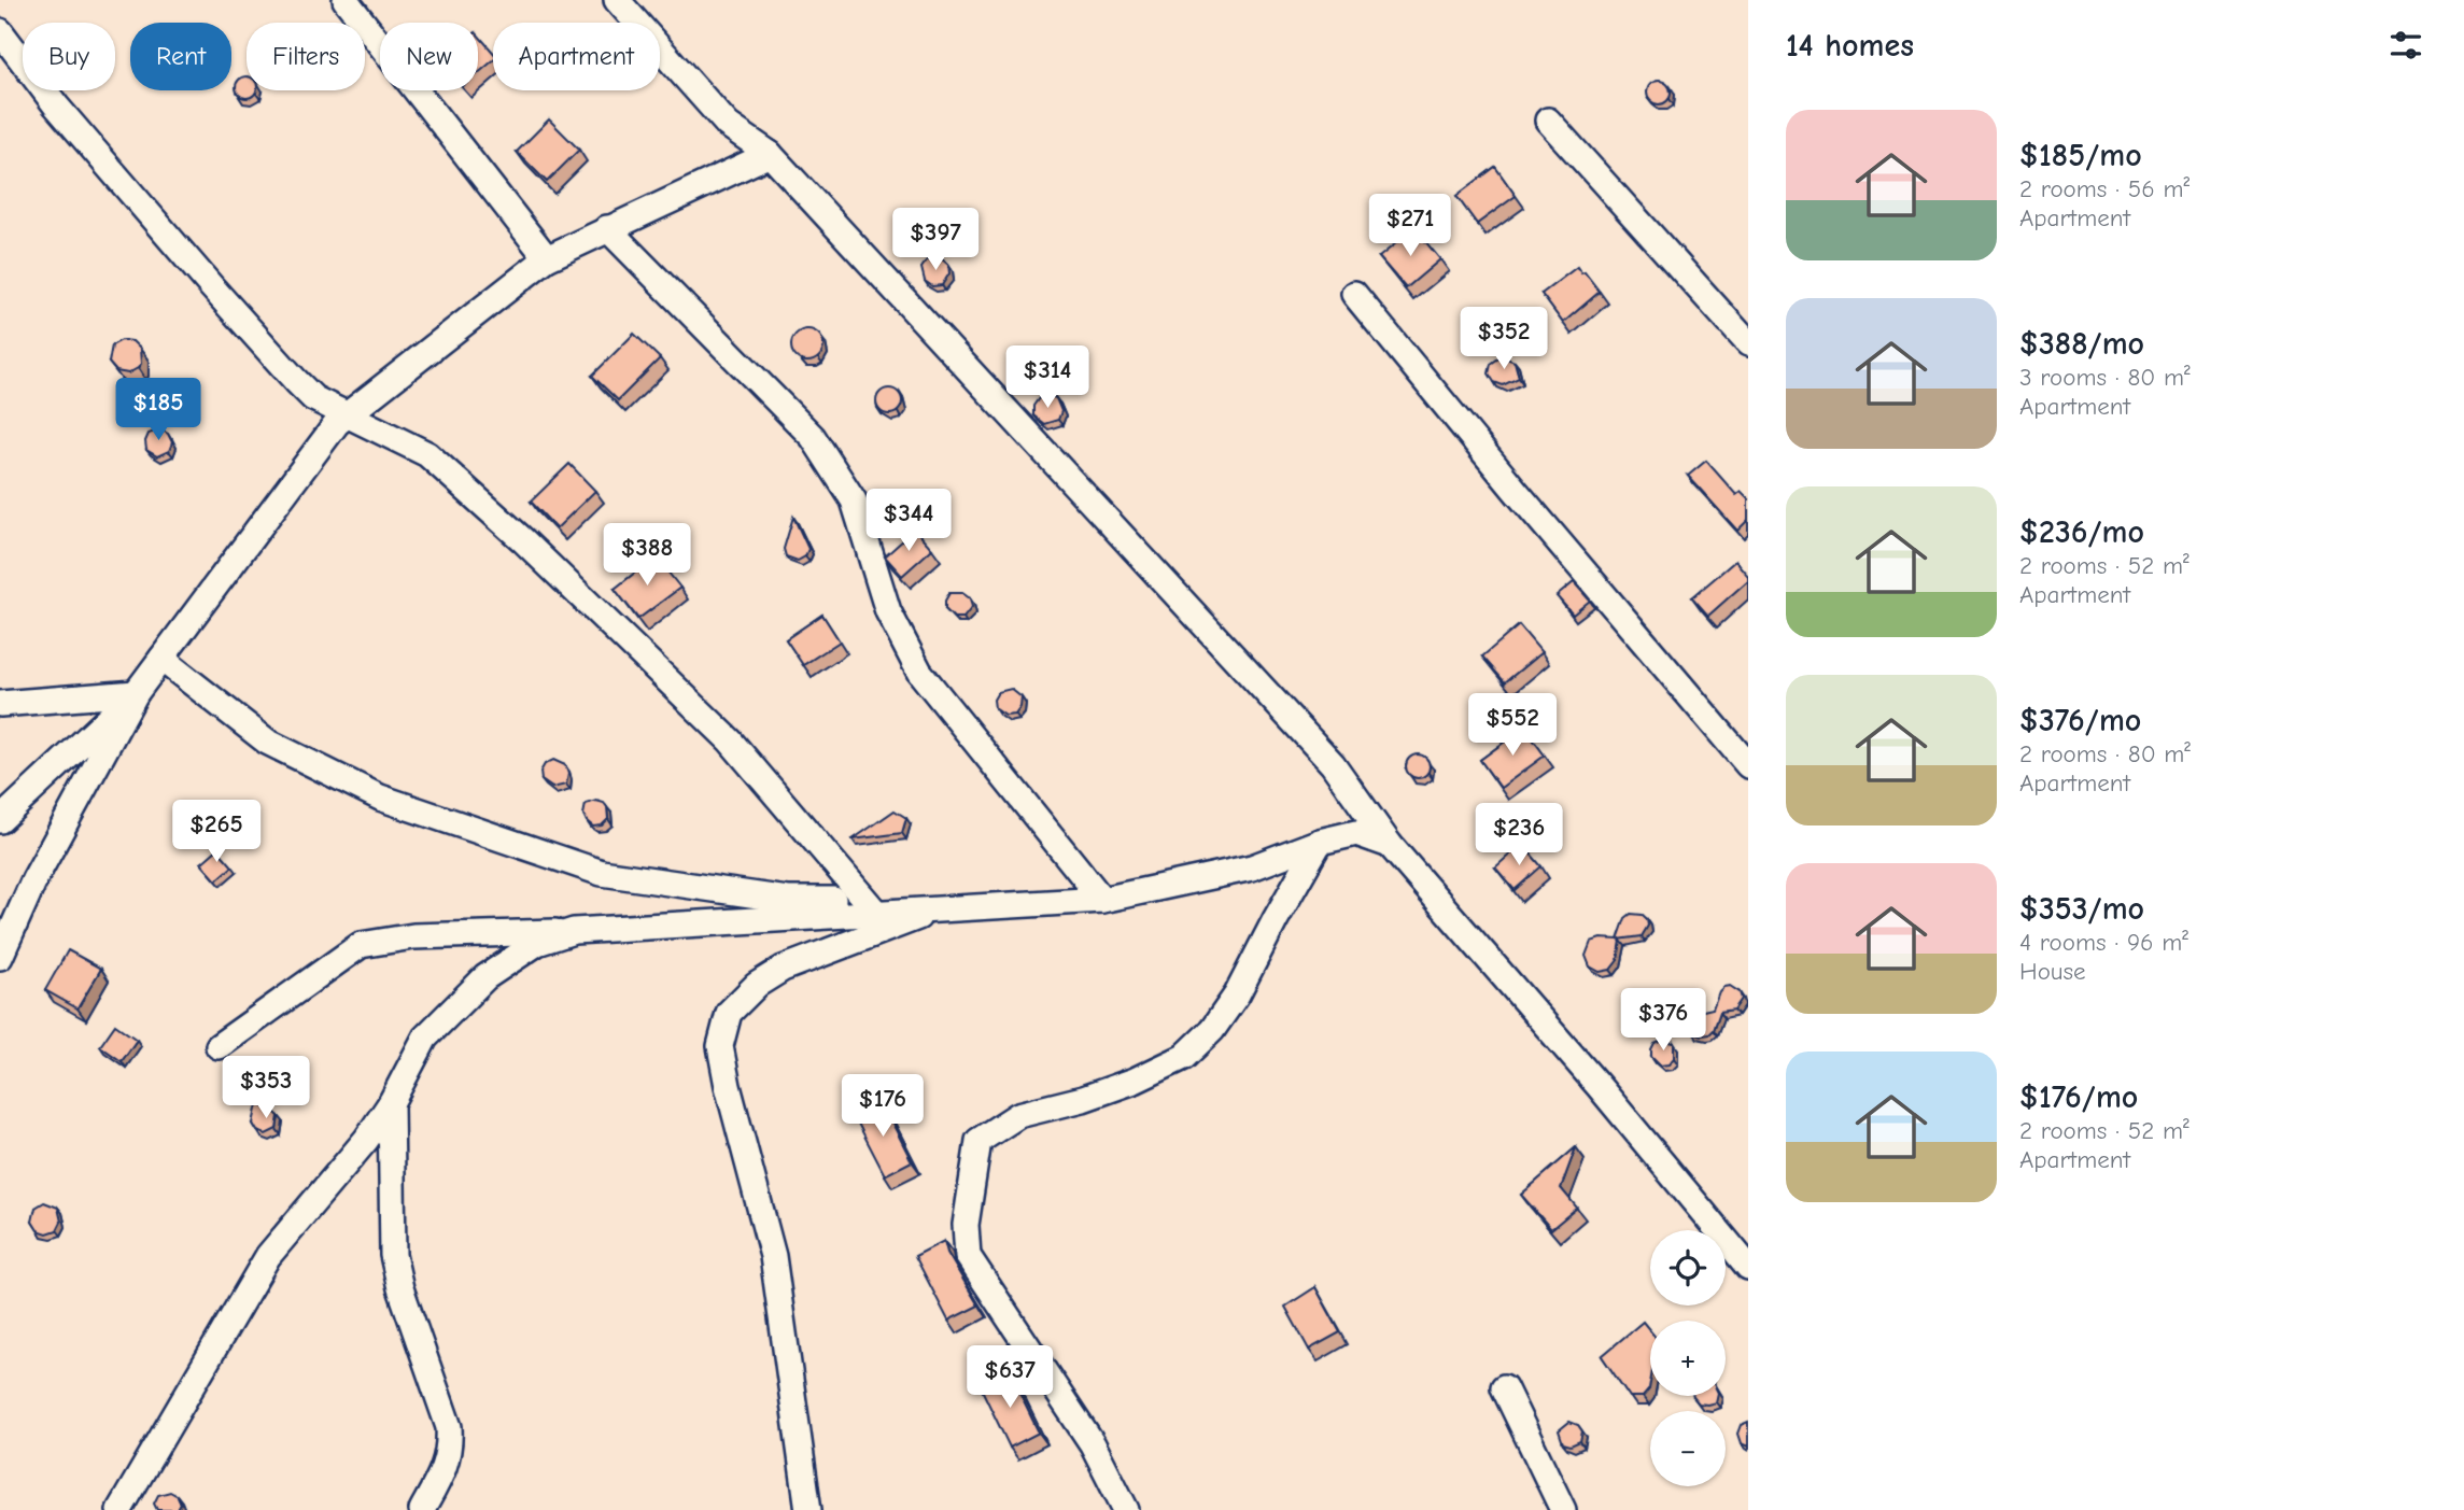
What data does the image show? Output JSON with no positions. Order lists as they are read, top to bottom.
{
  "page": {
    "heading": "14 homes",
    "chip": [
      "Buy",
      "Rent",
      "Filters",
      "New",
      "Apartment"
    ],
    "list": [
      {
        "name": "$185/mo",
        "note": "2 rooms · 56 m² · Apartment"
      },
      {
        "name": "$388/mo",
        "note": "3 rooms · 80 m² · Apartment"
      },
      {
        "name": "$236/mo",
        "note": "2 rooms · 52 m² · Apartment"
      },
      {
        "name": "$376/mo",
        "note": "2 rooms · 80 m² · Apartment"
      },
      {
        "name": "$353/mo",
        "note": "4 rooms · 96 m² · House"
      },
      {
        "name": "$176/mo",
        "note": "2 rooms · 52 m² · Apartment"
      }
    ],
    "price": [
      "$271",
      "$397",
      "$352",
      "$314",
      "$185",
      "$344",
      "$388",
      "$552",
      "$265",
      "$236",
      "$376",
      "$353",
      "$176",
      "$637"
    ],
    "map_buttons": ["+", "−"]
  }
}
